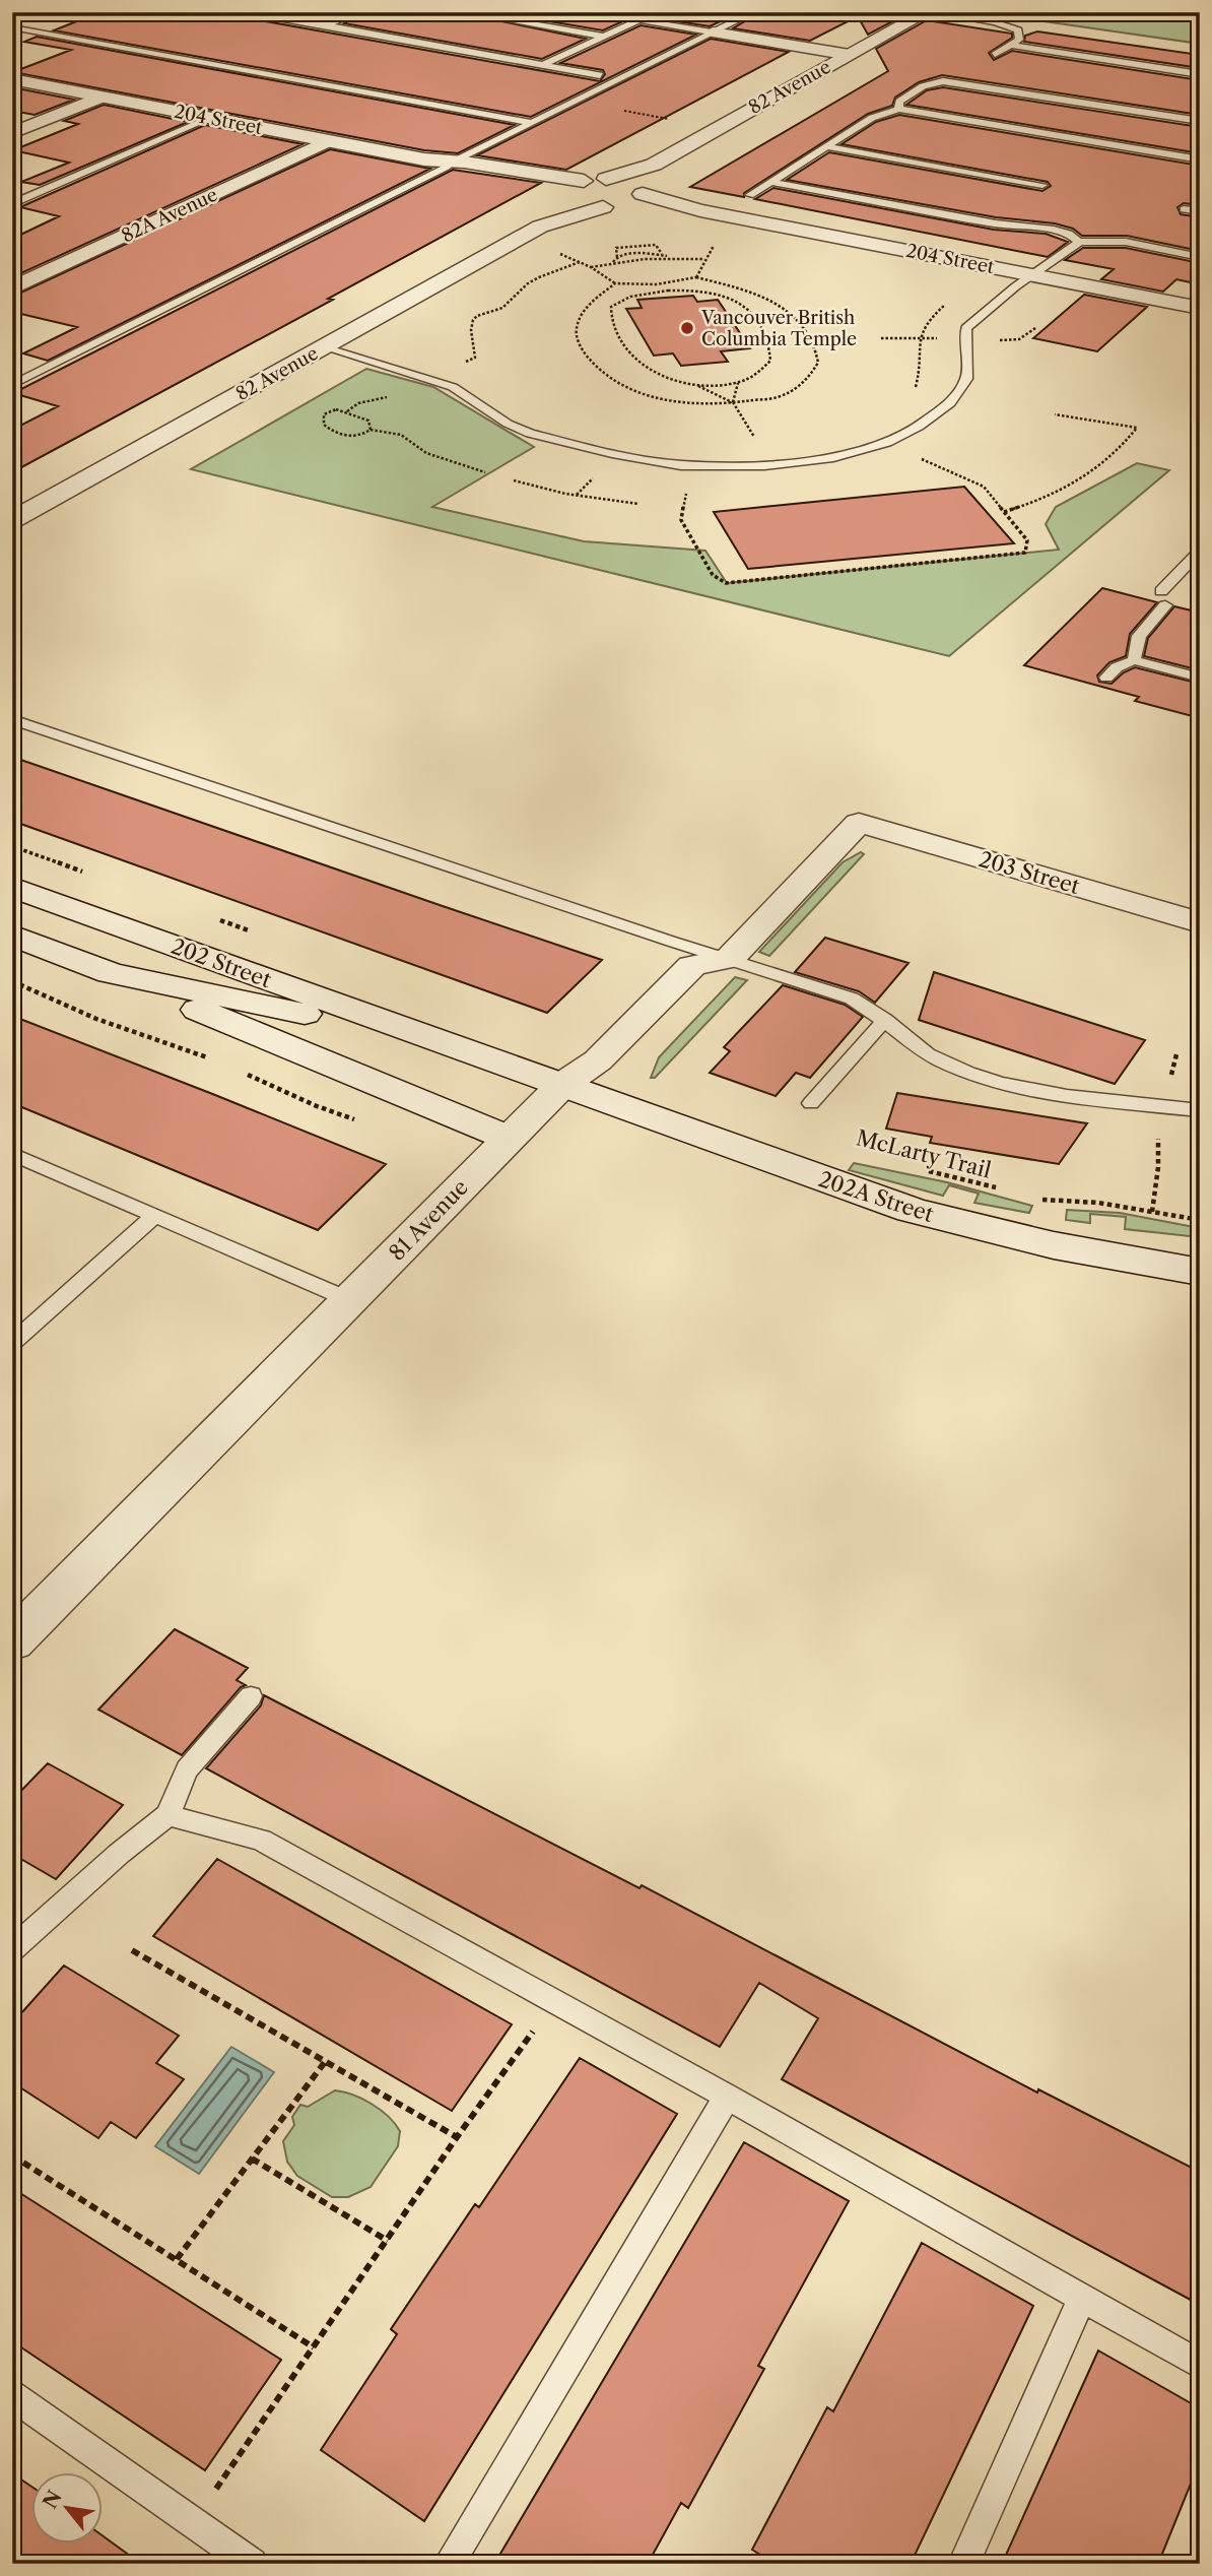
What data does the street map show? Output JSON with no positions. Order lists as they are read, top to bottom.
{
  "streets": {
    "street": [
      "82 Avenue",
      "204 Street",
      "82A Avenue",
      "203 Street",
      "202 Street",
      "202A Street",
      "81 Avenue"
    ],
    "path": ["McLarty Trail"]
  },
  "crossings": [
    ["82 Avenue", "204 Street"],
    ["204 Street", "82A Avenue"],
    ["203 Street", "81 Avenue"],
    ["202 Street", "202A Street"],
    ["202 Street", "81 Avenue"],
    ["202A Street", "81 Avenue"]
  ],
  "places": ["Vancouver British Columbia Temple"],
  "north": "top left"
}
